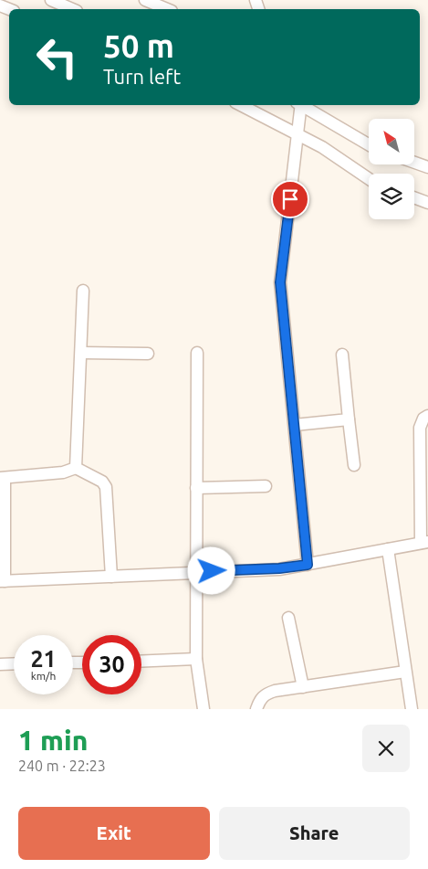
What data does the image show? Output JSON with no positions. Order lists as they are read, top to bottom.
{
  "north": "top left",
  "page": {
    "turn": ["50 m", "Turn left"],
    "speed": "21 km/h",
    "limit": "30",
    "heading": ["1 min", "240 m · 22:23"],
    "buttons": ["Exit", "Share"]
  }
}
